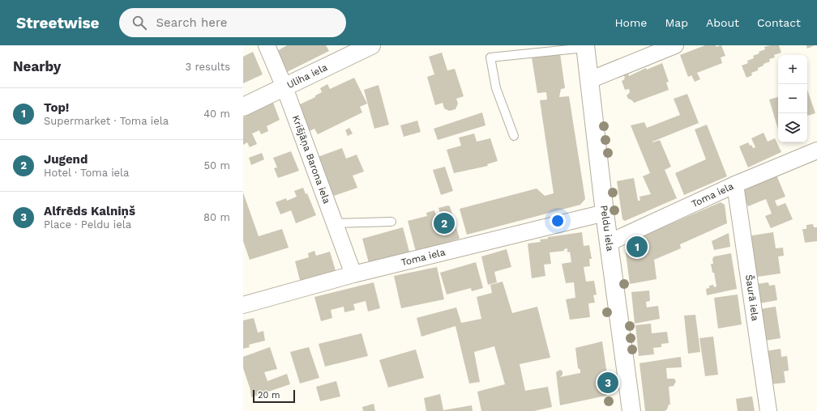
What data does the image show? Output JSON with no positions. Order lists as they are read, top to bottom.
{
  "streets": {
    "street": [
      "Uliha iela",
      "Krišjāņa Barona iela",
      "Toma iela",
      "Peldu iela",
      "Šaurā iela"
    ]
  },
  "crossings": [
    ["Uliha iela", "Krišjāņa Barona iela"],
    ["Krišjāņa Barona iela", "Toma iela"],
    ["Toma iela", "Peldu iela"],
    ["Toma iela", "Šaurā iela"]
  ],
  "scale_bar": "20 m",
  "page": {
    "header": "Streetwise",
    "search": "Search here",
    "nav": [
      "Home",
      "Map",
      "About",
      "Contact"
    ],
    "heading": ["Nearby", "3 results"],
    "map_buttons": ["+", "−"],
    "list": [
      {
        "mark": "1",
        "name": "Top!",
        "note": "Supermarket · Toma iela",
        "value": "40 m"
      },
      {
        "mark": "2",
        "name": "Jugend",
        "note": "Hotel · Toma iela",
        "value": "50 m"
      },
      {
        "mark": "3",
        "name": "Alfrēds Kalniņš",
        "note": "Place · Peldu iela",
        "value": "80 m"
      }
    ],
    "pins": ["2", "1", "3"],
    "scale": "20 m"
  }
}
